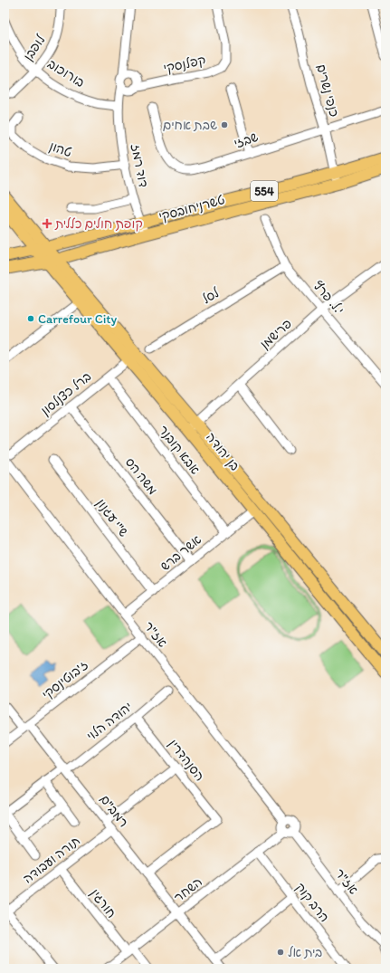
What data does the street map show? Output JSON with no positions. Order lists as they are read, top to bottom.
{
  "streets": {
    "main road": ["554", "טשרניחובסקי", "בן יהודה"],
    "street": [
      "לופבן",
      "קפלנסקי",
      "בורוכוב",
      "כנפי נשרים",
      "שבזי",
      "טהון",
      "דוד רמז",
      "לסל",
      "י.ל. פרץ",
      "פרישמן",
      "ברל כצנלסון",
      "אבא קובנר",
      "משה הס",
      "ש\"י עגנון",
      "אשר ברש",
      "אז\"ר",
      "ז'בוטינסקי",
      "יהודה הלוי",
      "הסנהדרין",
      "רמב\"ם",
      "תורה ועבודה",
      "השחר",
      "הרב קוק",
      "חורגין"
    ]
  },
  "crossings": [
    ["לופבן", "בורוכוב"],
    ["בורוכוב", "דוד רמז"],
    ["כנפי נשרים", "שבזי"],
    ["כנפי נשרים", "טשרניחובסקי"],
    ["טהון", "דוד רמז"],
    ["דוד רמז", "טשרניחובסקי"],
    ["טשרניחובסקי", "בן יהודה"],
    ["לסל", "י.ל. פרץ"],
    ["י.ל. פרץ", "פרישמן"],
    ["פרישמן", "בן יהודה"],
    ["ברל כצנלסון", "בן יהודה"],
    ["ברל כצנלסון", "משה הס"],
    ["ברל כצנלסון", "אז\"ר"],
    ["אבא קובנר", "אשר ברש"],
    ["בן יהודה", "אשר ברש"],
    ["משה הס", "אשר ברש"],
    ["ש\"י עגנון", "אשר ברש"],
    ["אשר ברש", "אז\"ר"],
    ["אז\"ר", "ז'בוטינסקי"],
    ["אז\"ר", "השחר"],
    ["ז'בוטינסקי", "רמב\"ם"],
    ["יהודה הלוי", "הסנהדרין"],
    ["יהודה הלוי", "רמב\"ם"],
    ["הסנהדרין", "רמב\"ם"],
    ["רמב\"ם", "תורה ועבודה"],
    ["רמב\"ם", "השחר"],
    ["תורה ועבודה", "חורגין"],
    ["השחר", "הרב קוק"],
    ["השחר", "חורגין"]
  ],
  "places": {
    "other": ["שבת אחים", "Carrefour City", "בית אל"],
    "health": ["קופת חולים כללית"]
  }
}
